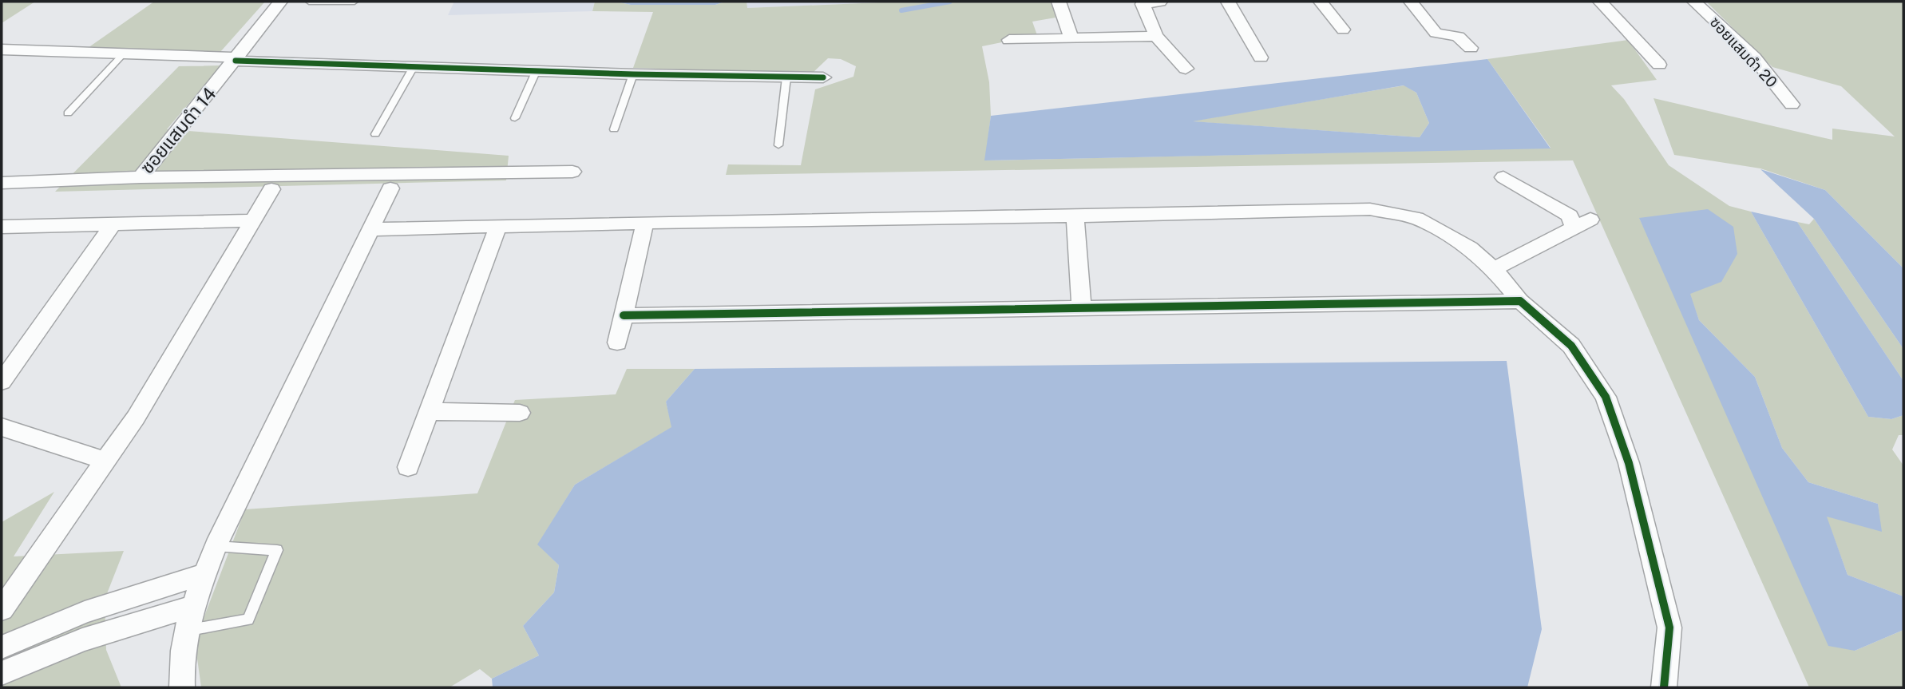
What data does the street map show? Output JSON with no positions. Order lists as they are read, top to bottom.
{
  "streets": {
    "street": ["ซอยแสมดำ 20", "ซอยแสมดำ 14"]
  }
}
